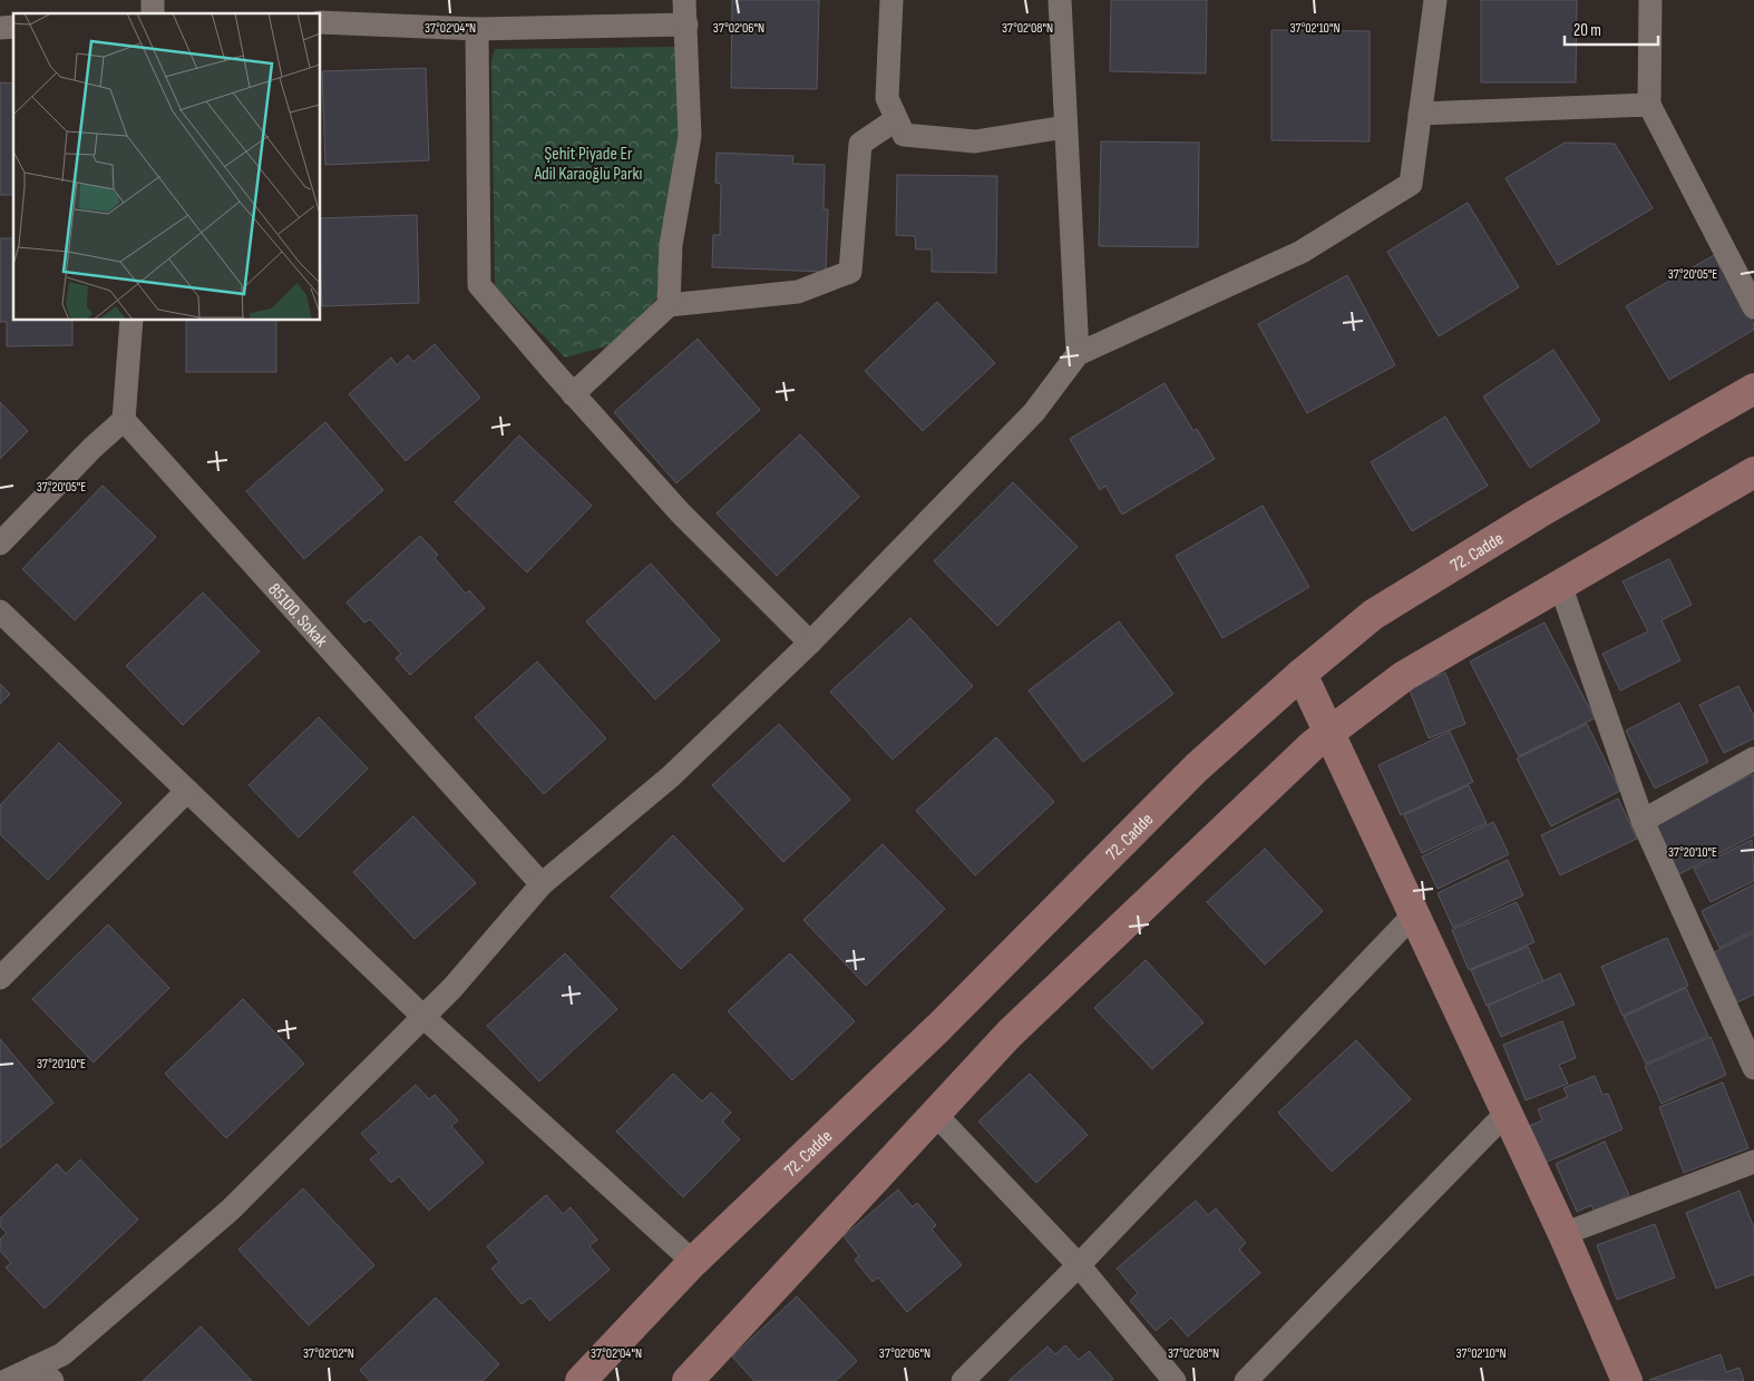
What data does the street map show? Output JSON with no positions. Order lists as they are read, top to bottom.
{
  "streets": {
    "main road": ["72. Cadde"],
    "street": ["85100. Sokak"]
  },
  "parks": ["Şehit Piyade Er Adil Karaoğlu Parkı"],
  "scale_bar": "20 m",
  "coordinates": [
    "37°02'04\"N",
    "37°02'06\"N",
    "37°02'08\"N",
    "37°02'10\"N",
    "37°20'05\"E",
    "37°20'10\"E",
    "37°02'02\"N"
  ]
}
